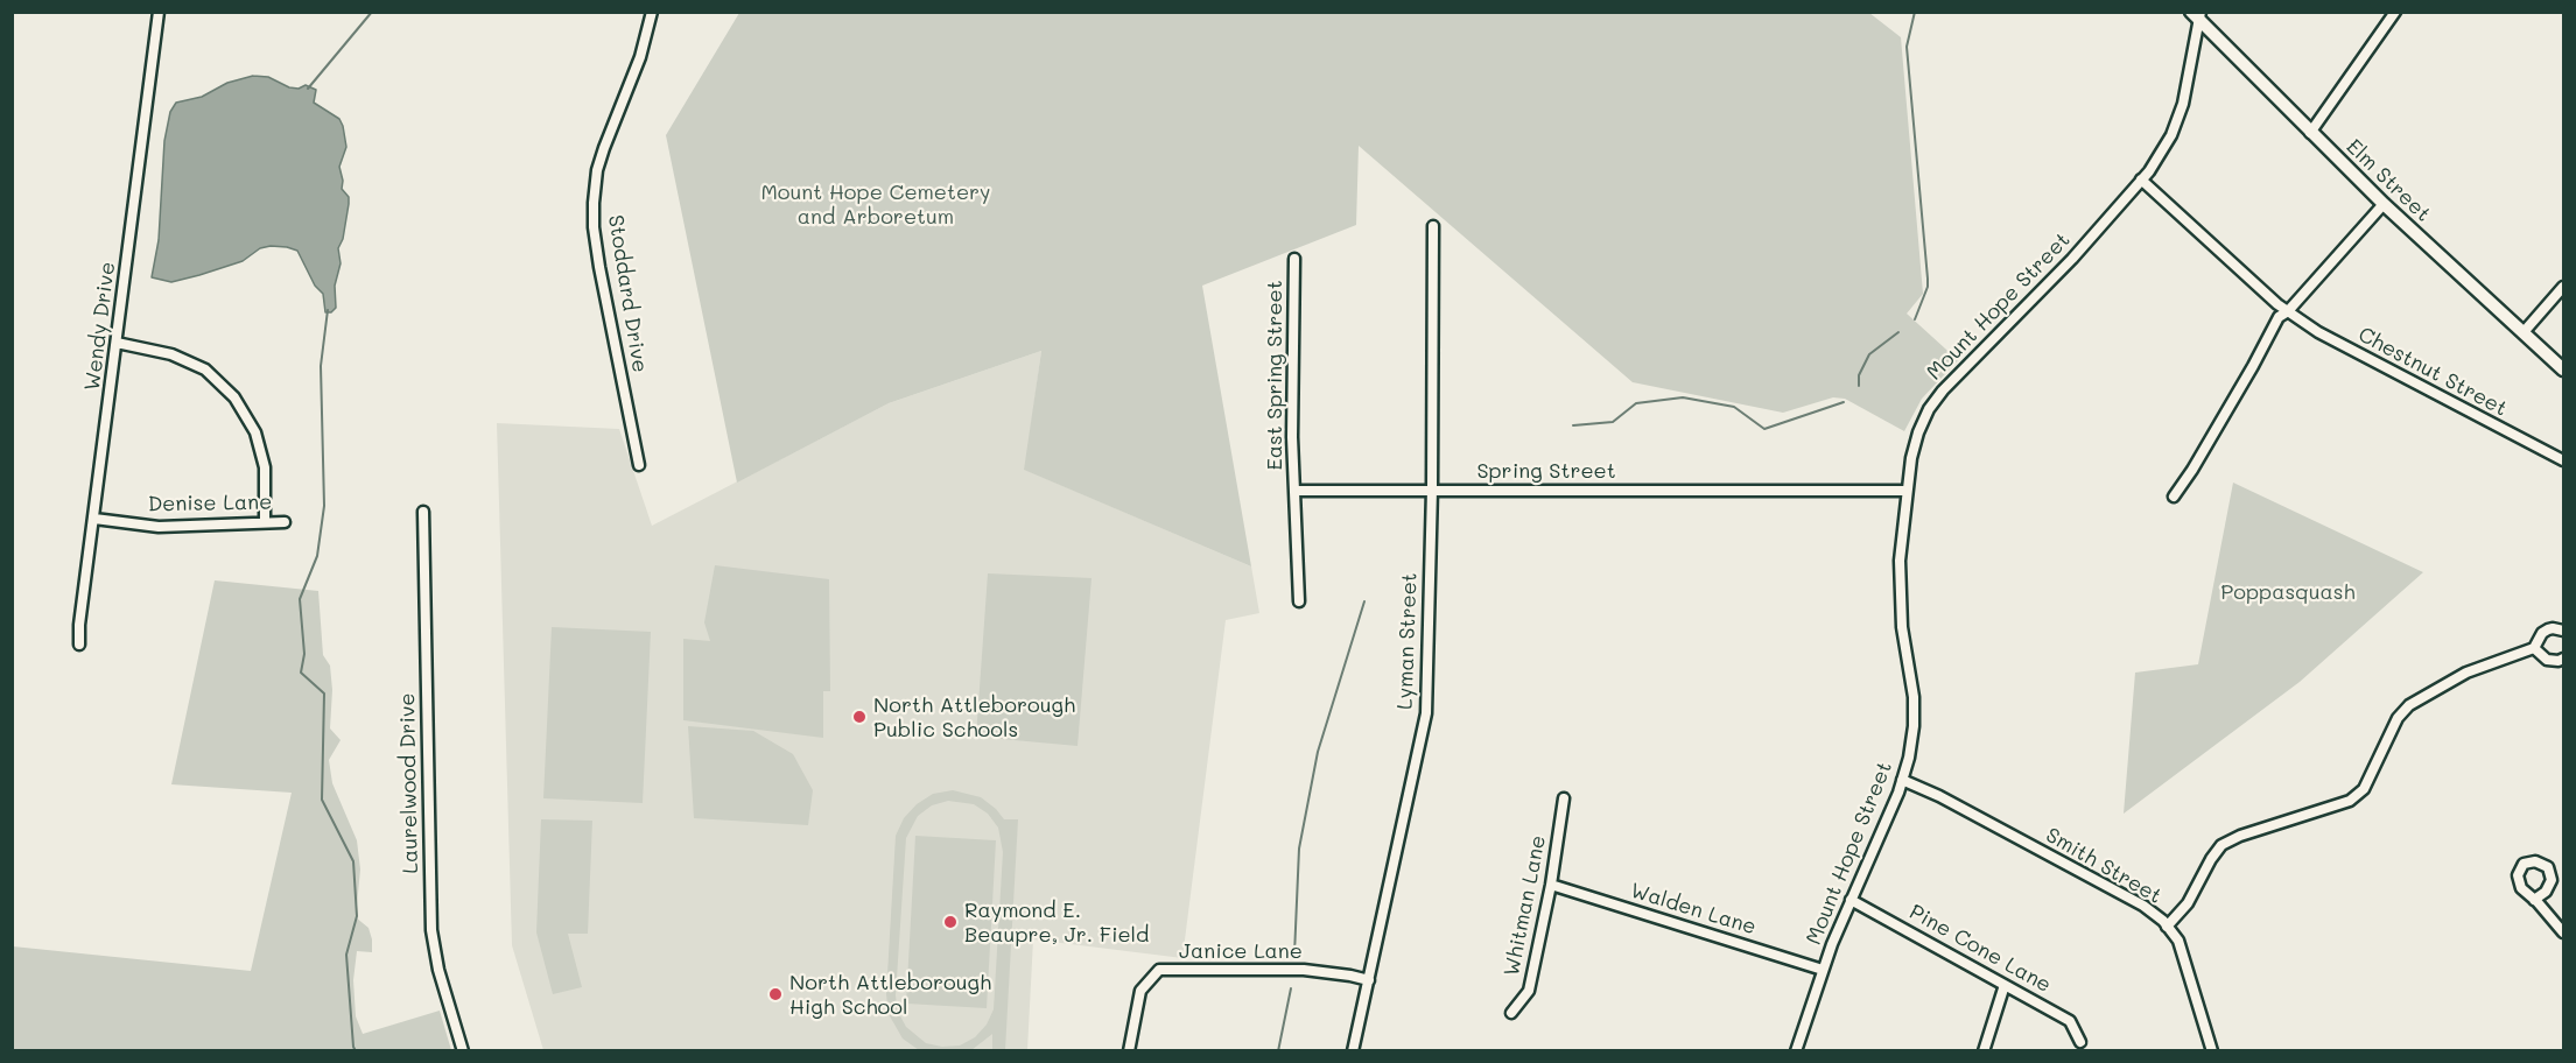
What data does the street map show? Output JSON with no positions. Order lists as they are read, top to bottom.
{
  "streets": {
    "main road": ["Elm Street"],
    "street": [
      "Stoddard Drive",
      "Mount Hope Street",
      "Wendy Drive",
      "Chestnut Street",
      "East Spring Street",
      "Spring Street",
      "Denise Lane",
      "Lyman Street",
      "Laurelwood Drive",
      "Smith Street",
      "Whitman Lane",
      "Walden Lane",
      "Pine Cone Lane",
      "Janice Lane"
    ]
  },
  "crossings": [
    ["Elm Street", "Mount Hope Street"],
    ["Mount Hope Street", "Chestnut Street"],
    ["Mount Hope Street", "Spring Street"],
    ["Mount Hope Street", "Smith Street"],
    ["Mount Hope Street", "Walden Lane"],
    ["Mount Hope Street", "Pine Cone Lane"],
    ["Wendy Drive", "Denise Lane"],
    ["East Spring Street", "Spring Street"],
    ["Spring Street", "Lyman Street"],
    ["Lyman Street", "Janice Lane"],
    ["Whitman Lane", "Walden Lane"]
  ],
  "parks": ["Mount Hope Cemetery and Arboretum", "Poppasquash"],
  "places": ["North Attleborough Public Schools", "Raymond E. Beaupre, Jr. Field", "North Attleborough High School"]
}
